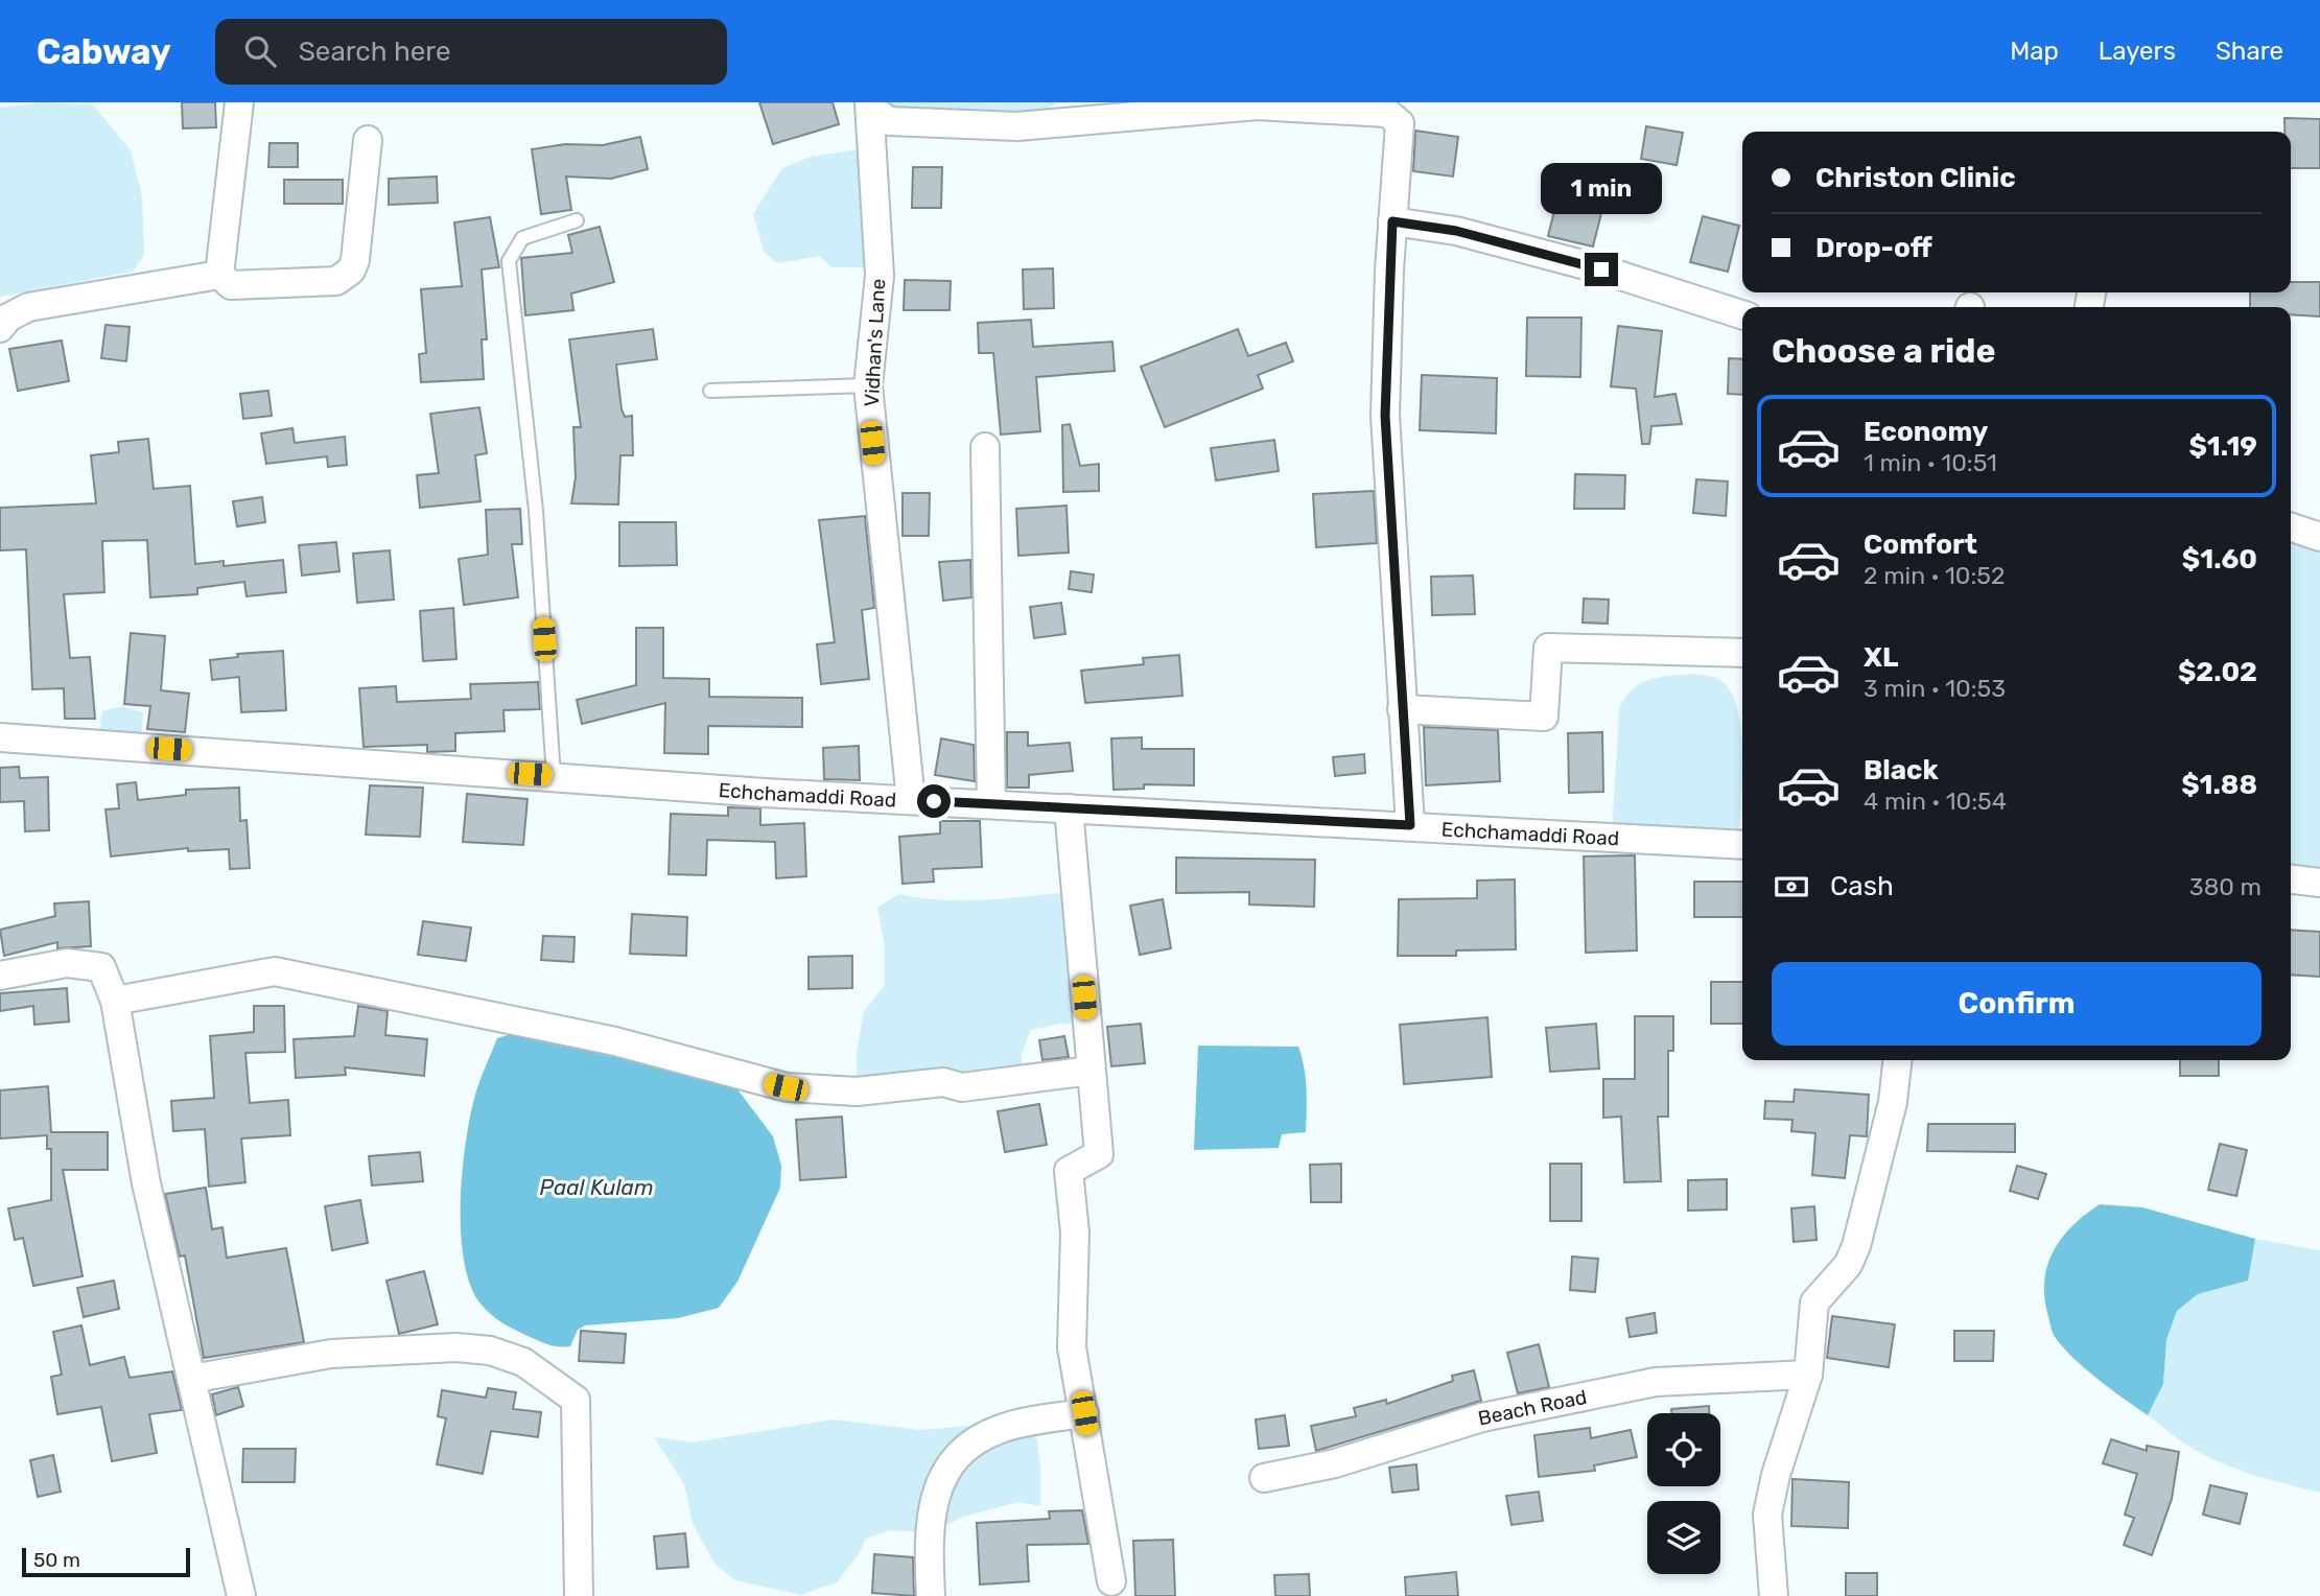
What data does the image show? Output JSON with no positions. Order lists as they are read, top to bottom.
{
  "streets": {
    "street": ["Vidhan's Lane", "Echchamaddi Road", "Beach Road"]
  },
  "crossings": [
    ["Vidhan's Lane", "Echchamaddi Road"]
  ],
  "water": ["Paal Kulam"],
  "scale_bar": "50 m",
  "page": {
    "header": "Cabway",
    "search": "Search here",
    "nav": ["Map", "Layers", "Share"],
    "banner": ["Christon Clinic", "Drop-off"],
    "bubble": "1 min",
    "heading": "Choose a ride",
    "list": [
      {
        "name": "Economy",
        "note": "1 min · 10:51",
        "value": "$1.19"
      },
      {
        "name": "Comfort",
        "note": "2 min · 10:52",
        "value": "$1.60"
      },
      {
        "name": "XL",
        "note": "3 min · 10:53",
        "value": "$2.02"
      },
      {
        "name": "Black",
        "note": "4 min · 10:54",
        "value": "$1.88"
      }
    ],
    "pay": ["Cash", "380 m"],
    "buttons": "Confirm",
    "scale": "50 m"
  }
}
